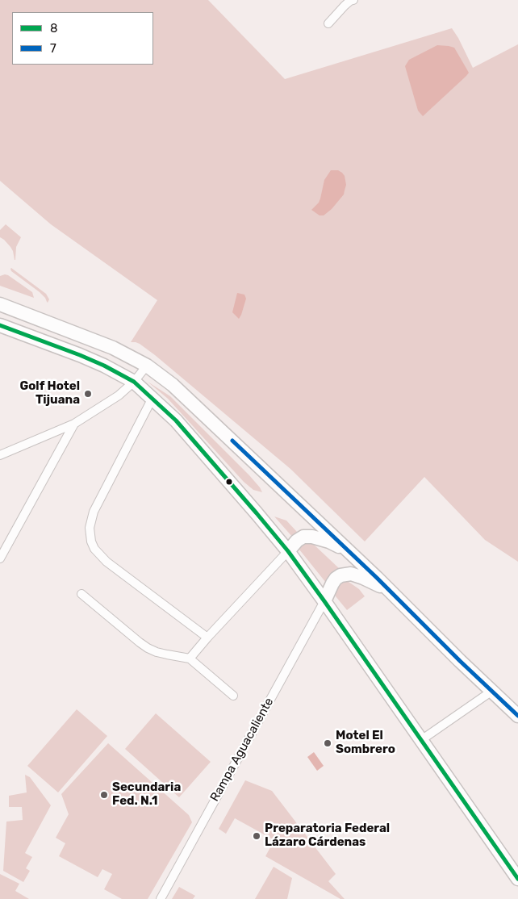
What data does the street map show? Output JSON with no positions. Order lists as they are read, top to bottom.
{
  "streets": {
    "street": ["Rampa Aguacaliente"]
  },
  "places": [
    "Golf Hotel Tijuana",
    "Motel El Sombrero",
    "Secundaria Fed. N.1",
    "Preparatoria Federal Lázaro Cárdenas"
  ],
  "lines": ["transit line 8", "transit line 7"],
  "legend": ["8", "7"]
}
